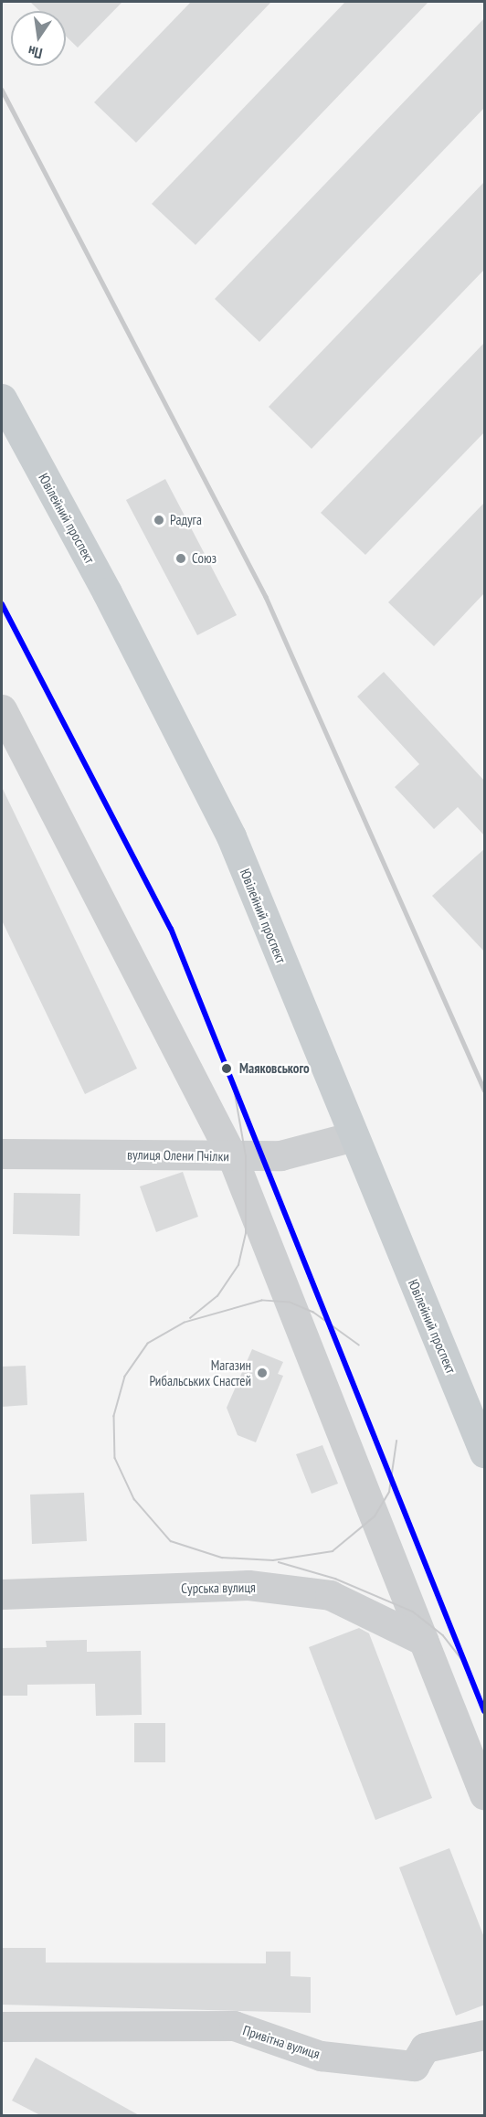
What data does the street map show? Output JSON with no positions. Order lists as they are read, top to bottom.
{
  "streets": {
    "main road": ["Ювілейний проспект"],
    "street": ["вулиця Олени Пчілки", "Сурська вулиця", "Привітна вулиця"]
  },
  "crossings": [
    ["Ювілейний проспект", "вулиця Олени Пчілки"]
  ],
  "places": [
    "Радуга",
    "Союз",
    "Маяковського",
    "Магазин Рибальських Снастей"
  ],
  "north": "bottom"
}
